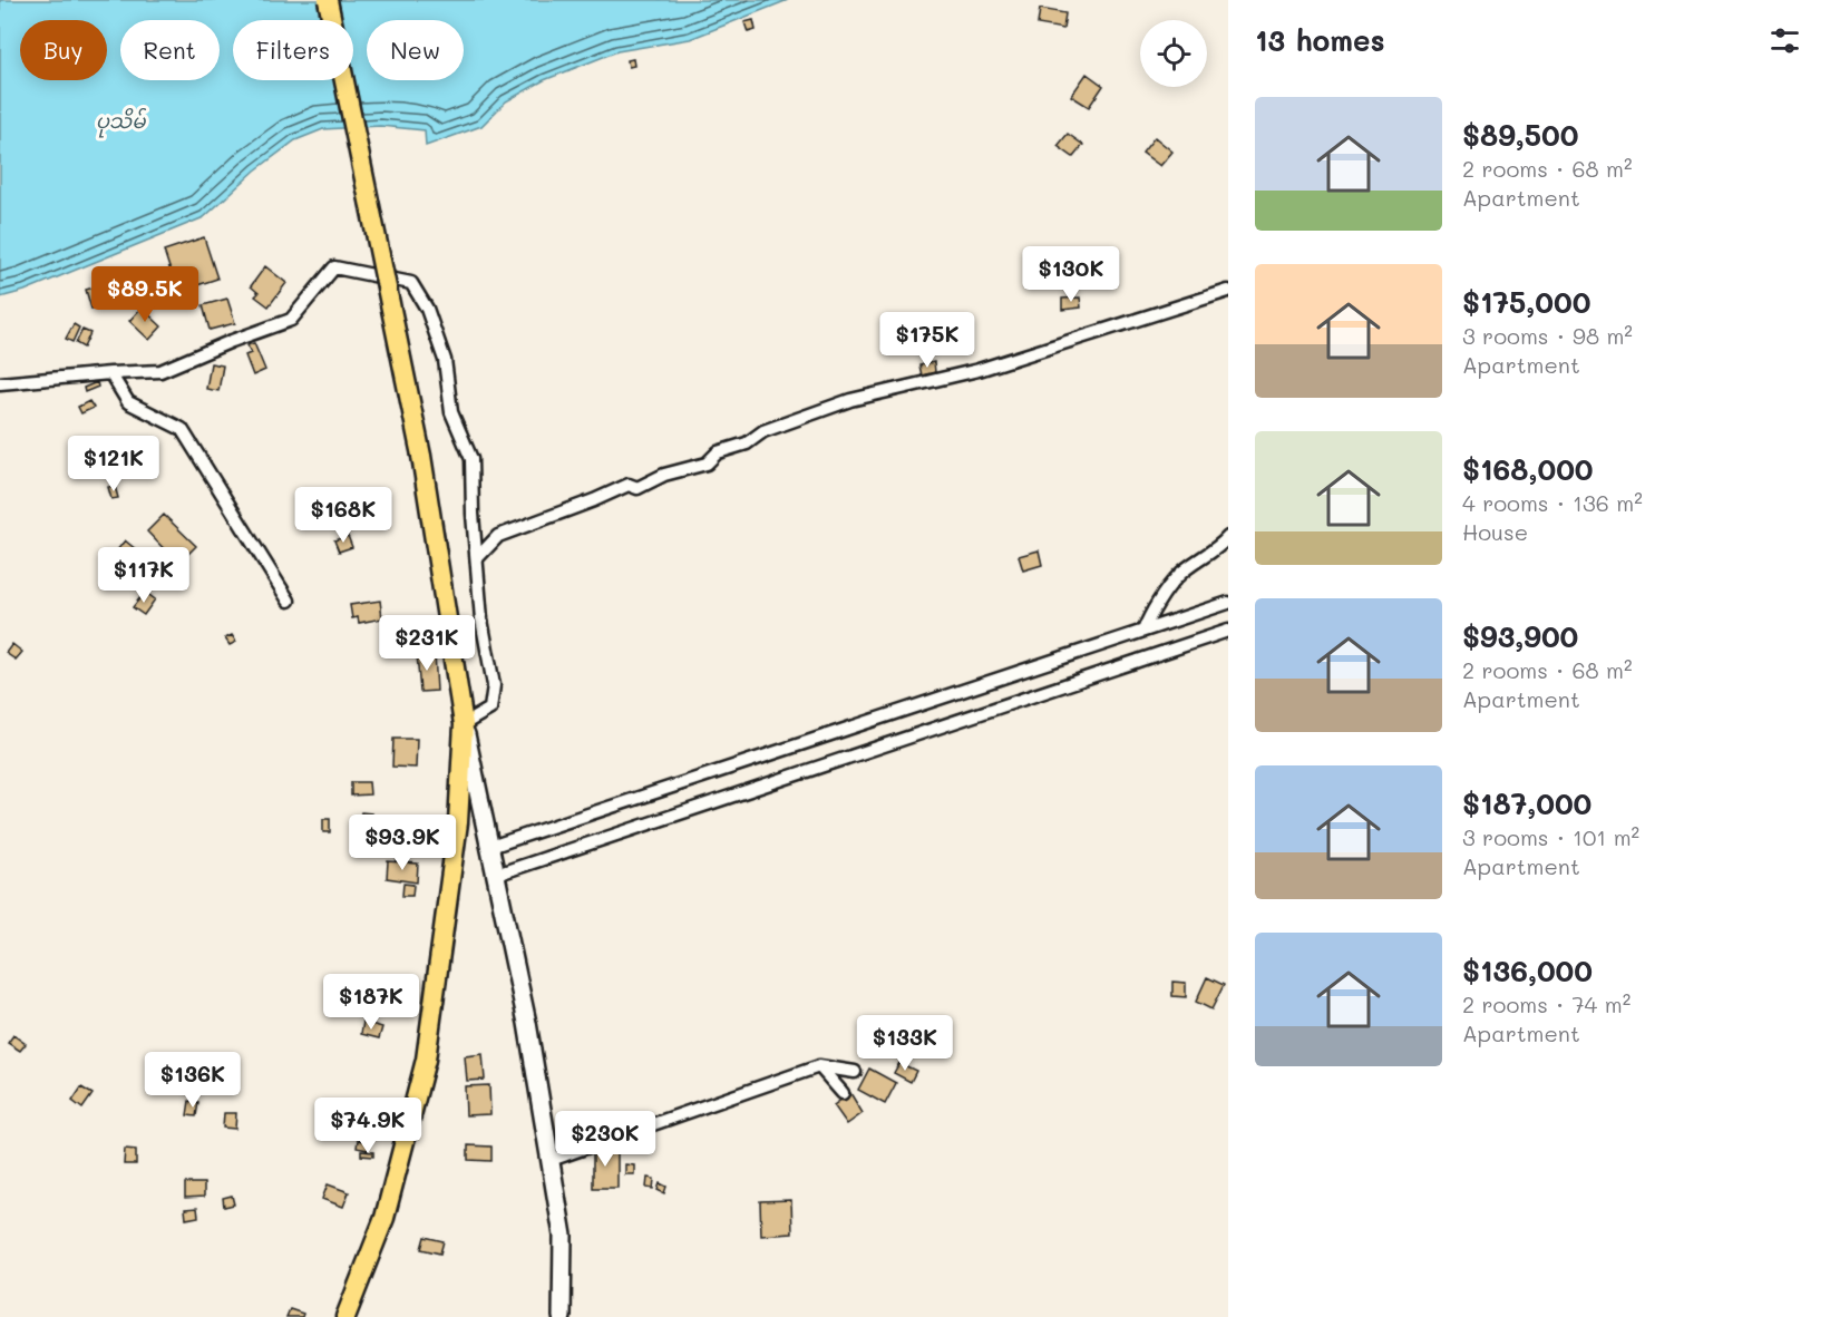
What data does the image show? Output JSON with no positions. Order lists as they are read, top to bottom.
{
  "water": ["ပုသိမ်"],
  "page": {
    "heading": "13 homes",
    "chip": [
      "Buy",
      "Rent",
      "Filters",
      "New"
    ],
    "list": [
      {
        "name": "$89,500",
        "note": "2 rooms · 68 m² · Apartment"
      },
      {
        "name": "$175,000",
        "note": "3 rooms · 98 m² · Apartment"
      },
      {
        "name": "$168,000",
        "note": "4 rooms · 136 m² · House"
      },
      {
        "name": "$93,900",
        "note": "2 rooms · 68 m² · Apartment"
      },
      {
        "name": "$187,000",
        "note": "3 rooms · 101 m² · Apartment"
      },
      {
        "name": "$136,000",
        "note": "2 rooms · 74 m² · Apartment"
      }
    ],
    "price": [
      "$130K",
      "$89.5K",
      "$175K",
      "$121K",
      "$168K",
      "$117K",
      "$231K",
      "$93.9K",
      "$187K",
      "$133K",
      "$136K",
      "$74.9K",
      "$230K"
    ]
  }
}
